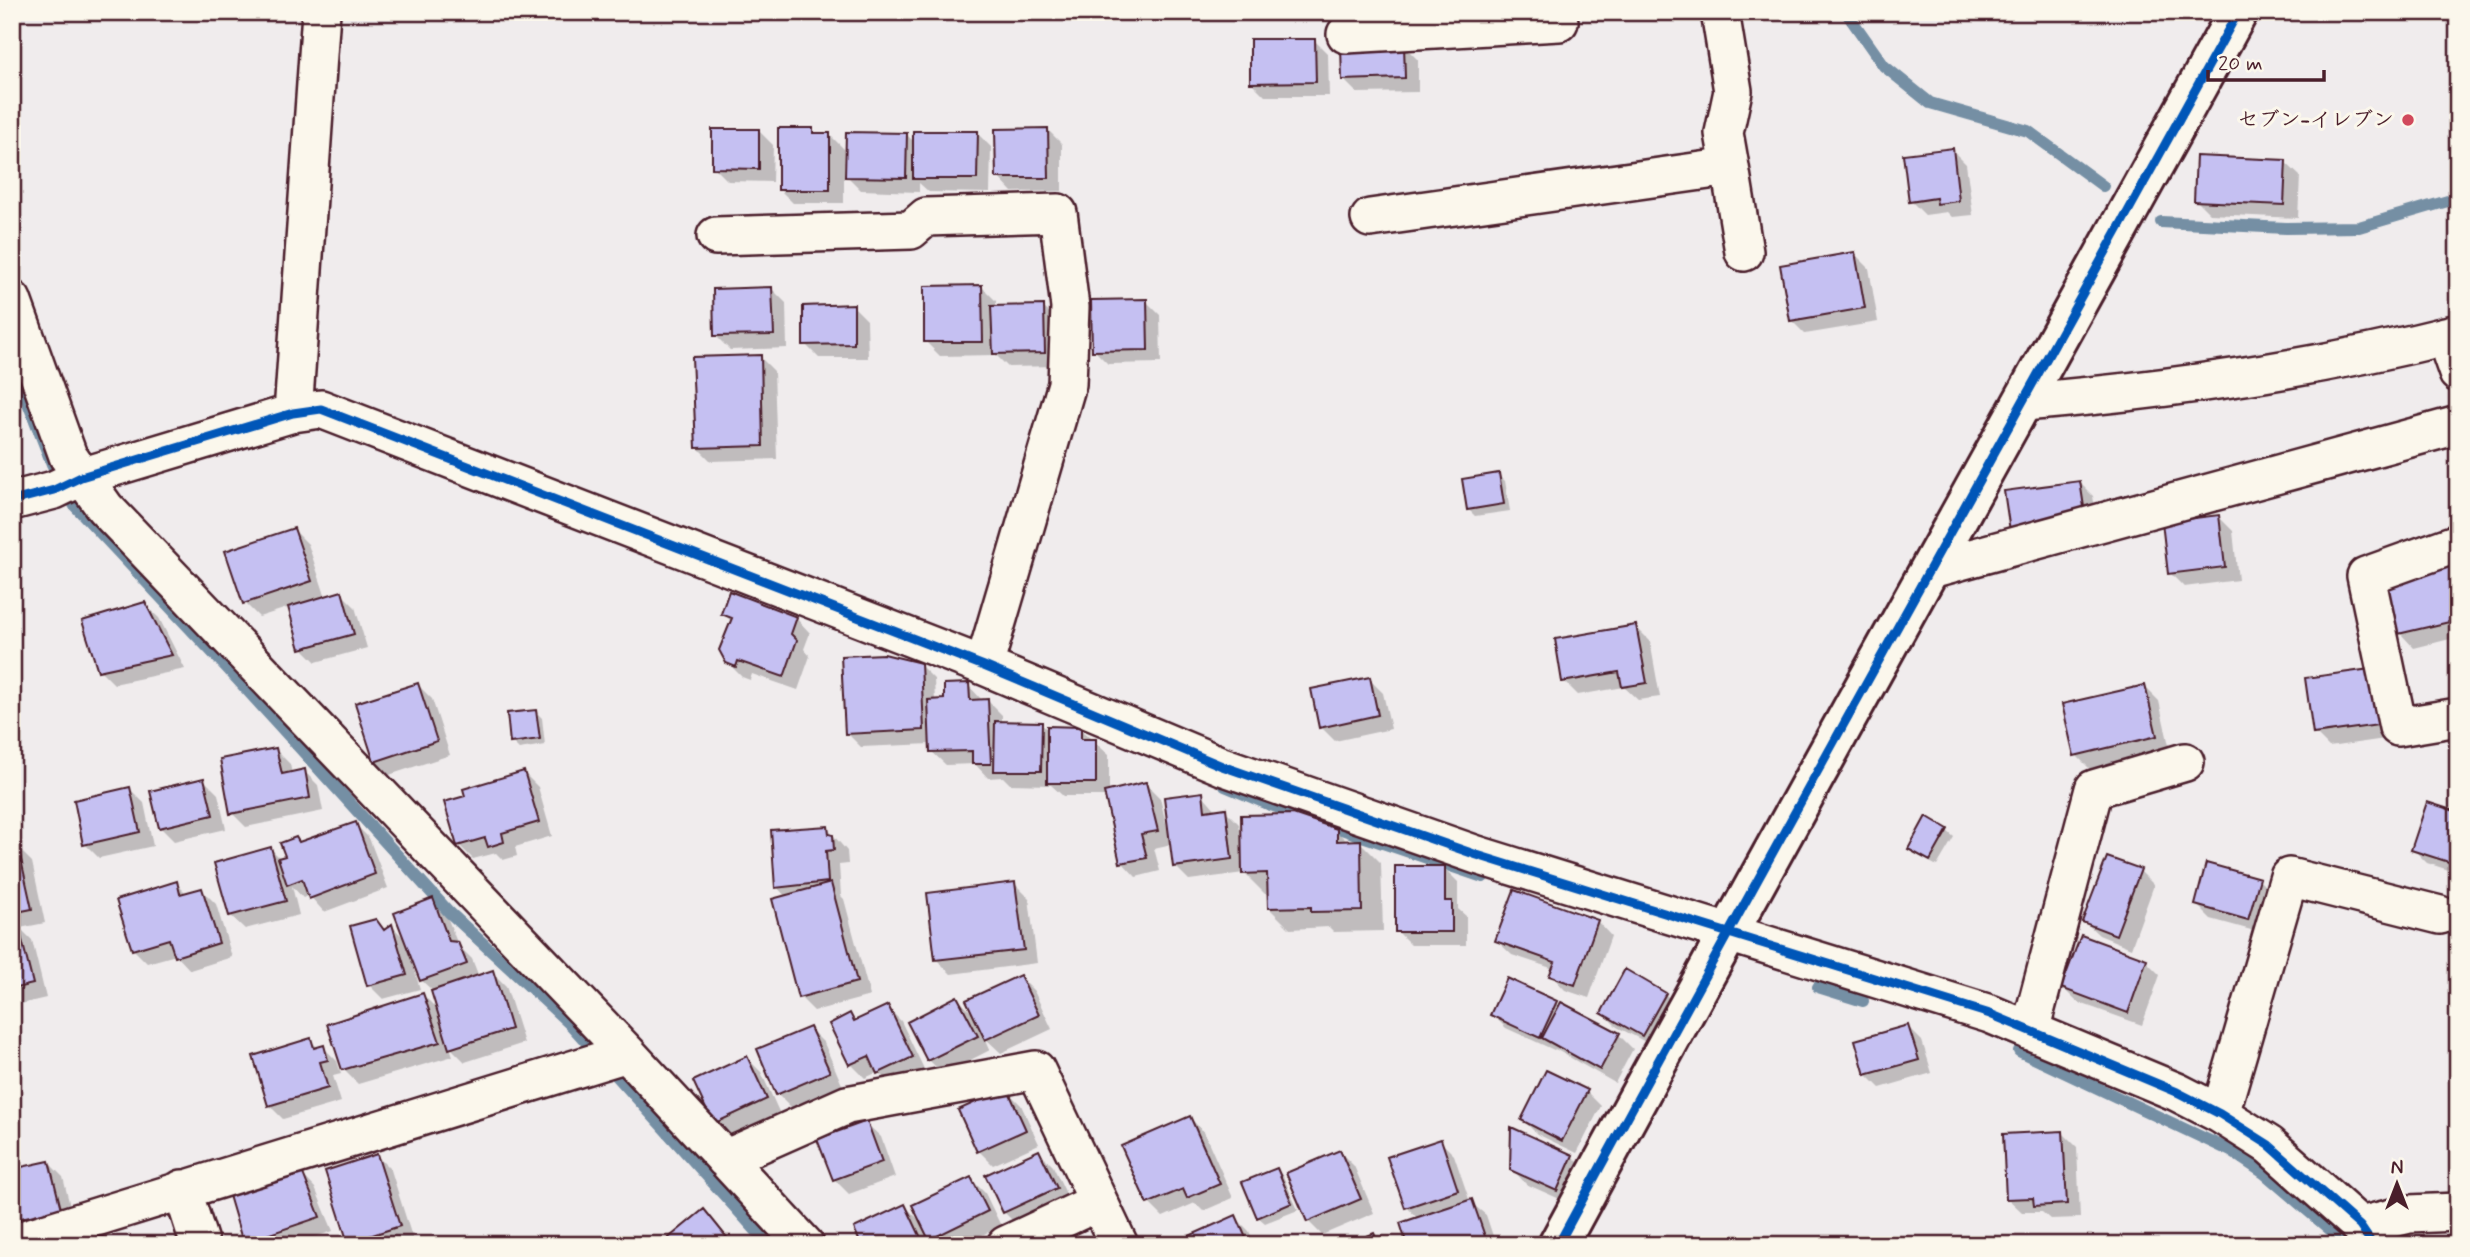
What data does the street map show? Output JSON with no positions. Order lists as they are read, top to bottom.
{
  "places": ["セブン-イレブン"],
  "scale_bar": "20 m",
  "north": "top"
}
